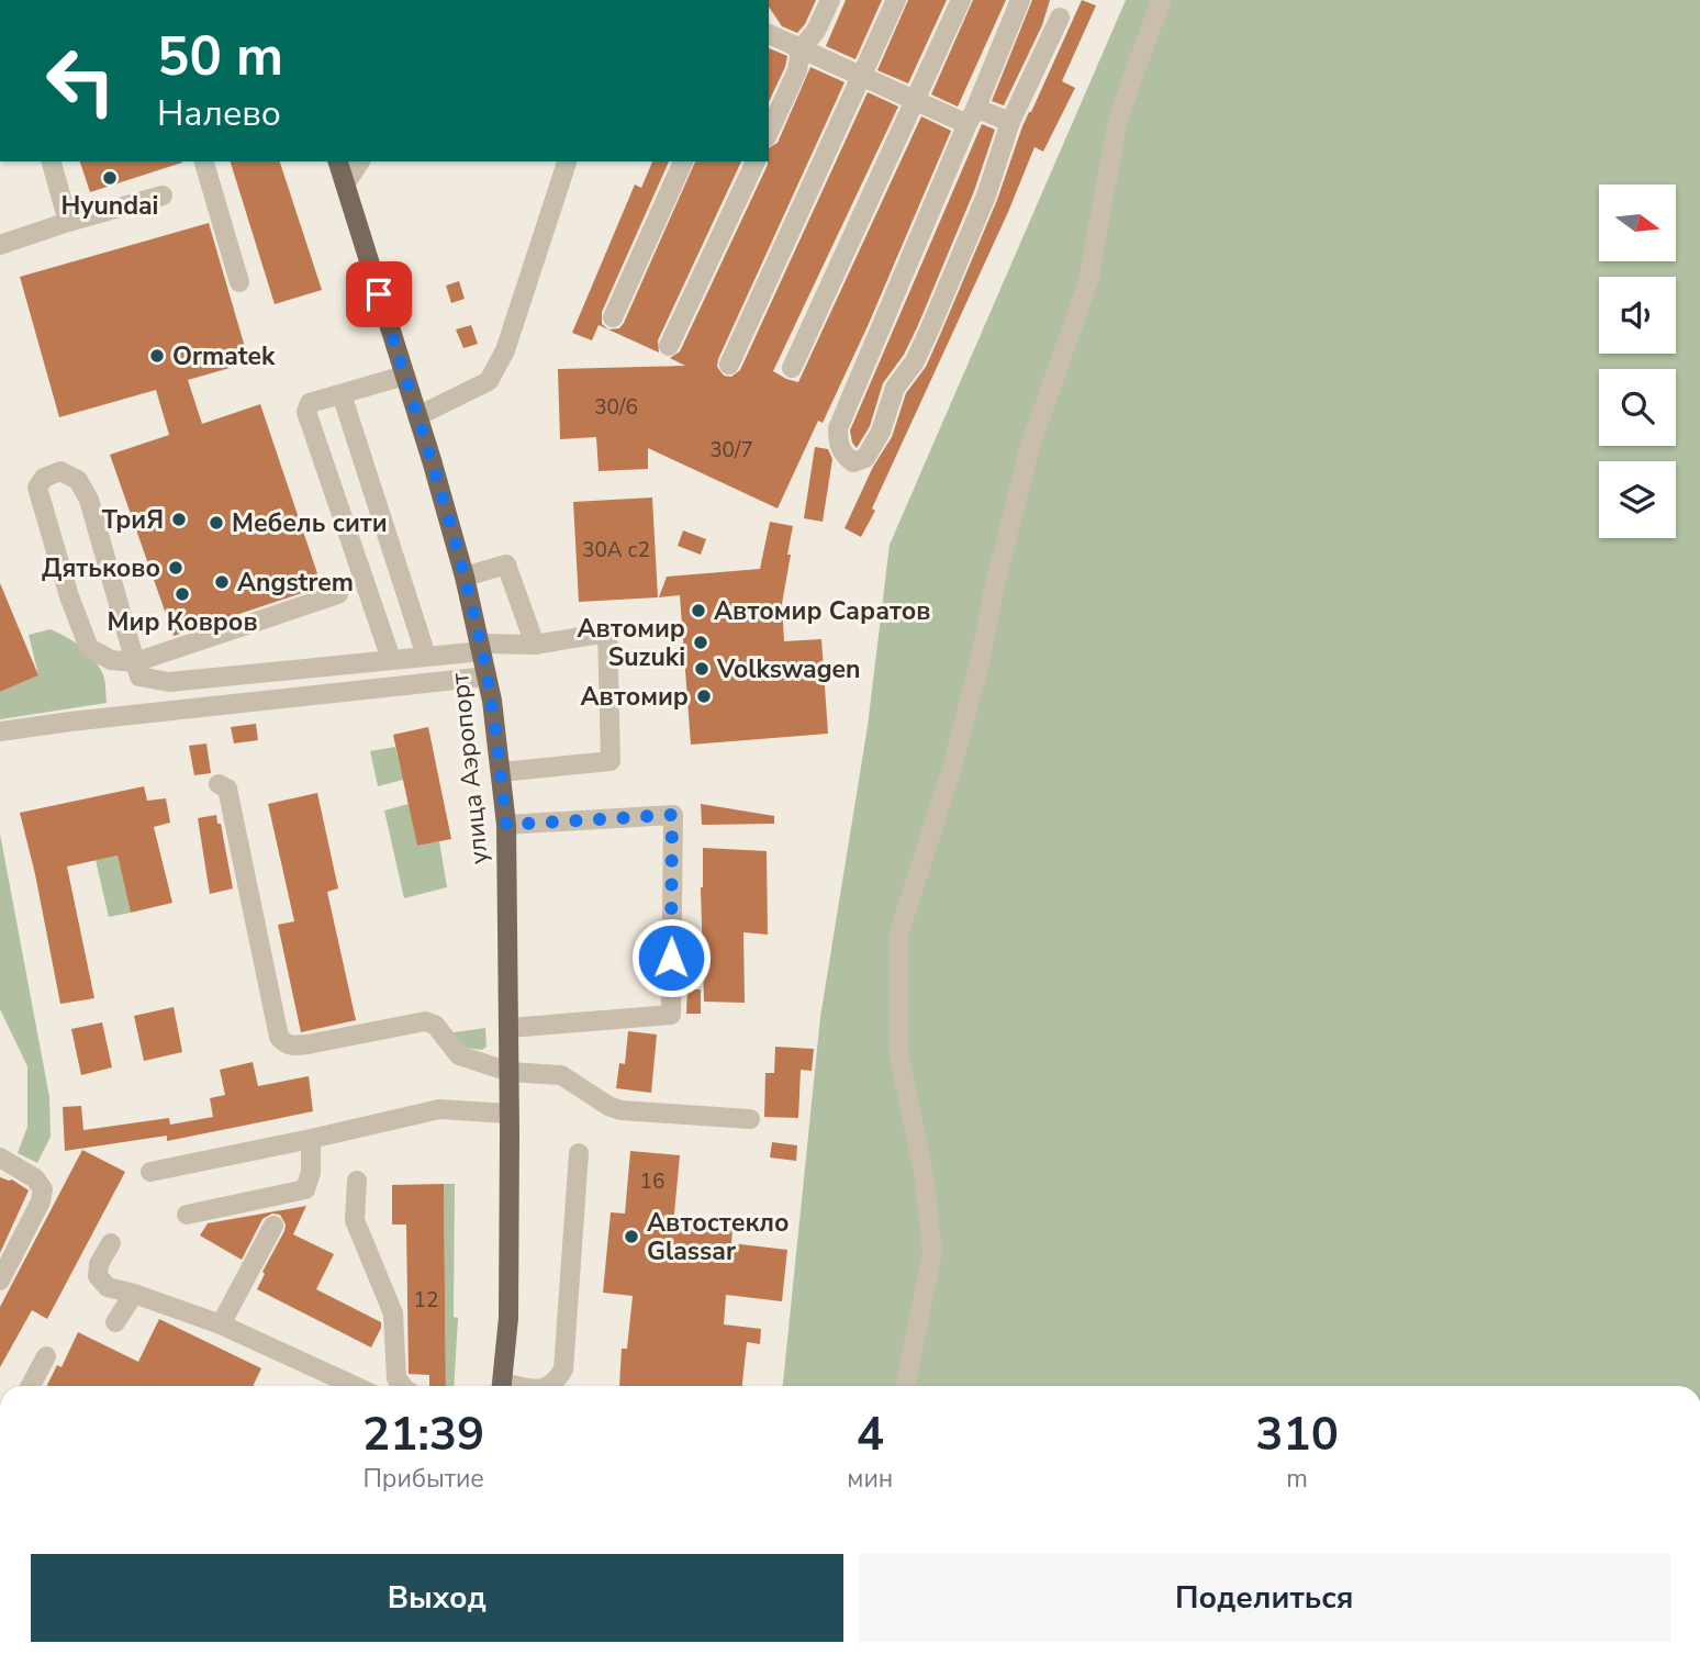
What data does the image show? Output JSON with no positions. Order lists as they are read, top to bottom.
{
  "streets": {
    "main road": ["улица Аэропорт"]
  },
  "places": [
    "Hyundai",
    "Ormatek",
    "ТриЯ",
    "Мебель сити",
    "Дятьково",
    "Angstrem",
    "Мир Ковров",
    "Автомир Саратов",
    "Автомир Suzuki",
    "Volkswagen",
    "Автомир",
    "Автостекло Glassar"
  ],
  "house_numbers": [
    "30/6",
    "30/7",
    "30А с2",
    "16",
    "12"
  ],
  "north": "right",
  "page": {
    "turn": ["50 m", "Налево"],
    "eta": [
      "21:39",
      "Прибытие",
      "4",
      "мин",
      "310",
      "m"
    ],
    "buttons": ["Выход", "Поделиться"]
  }
}
